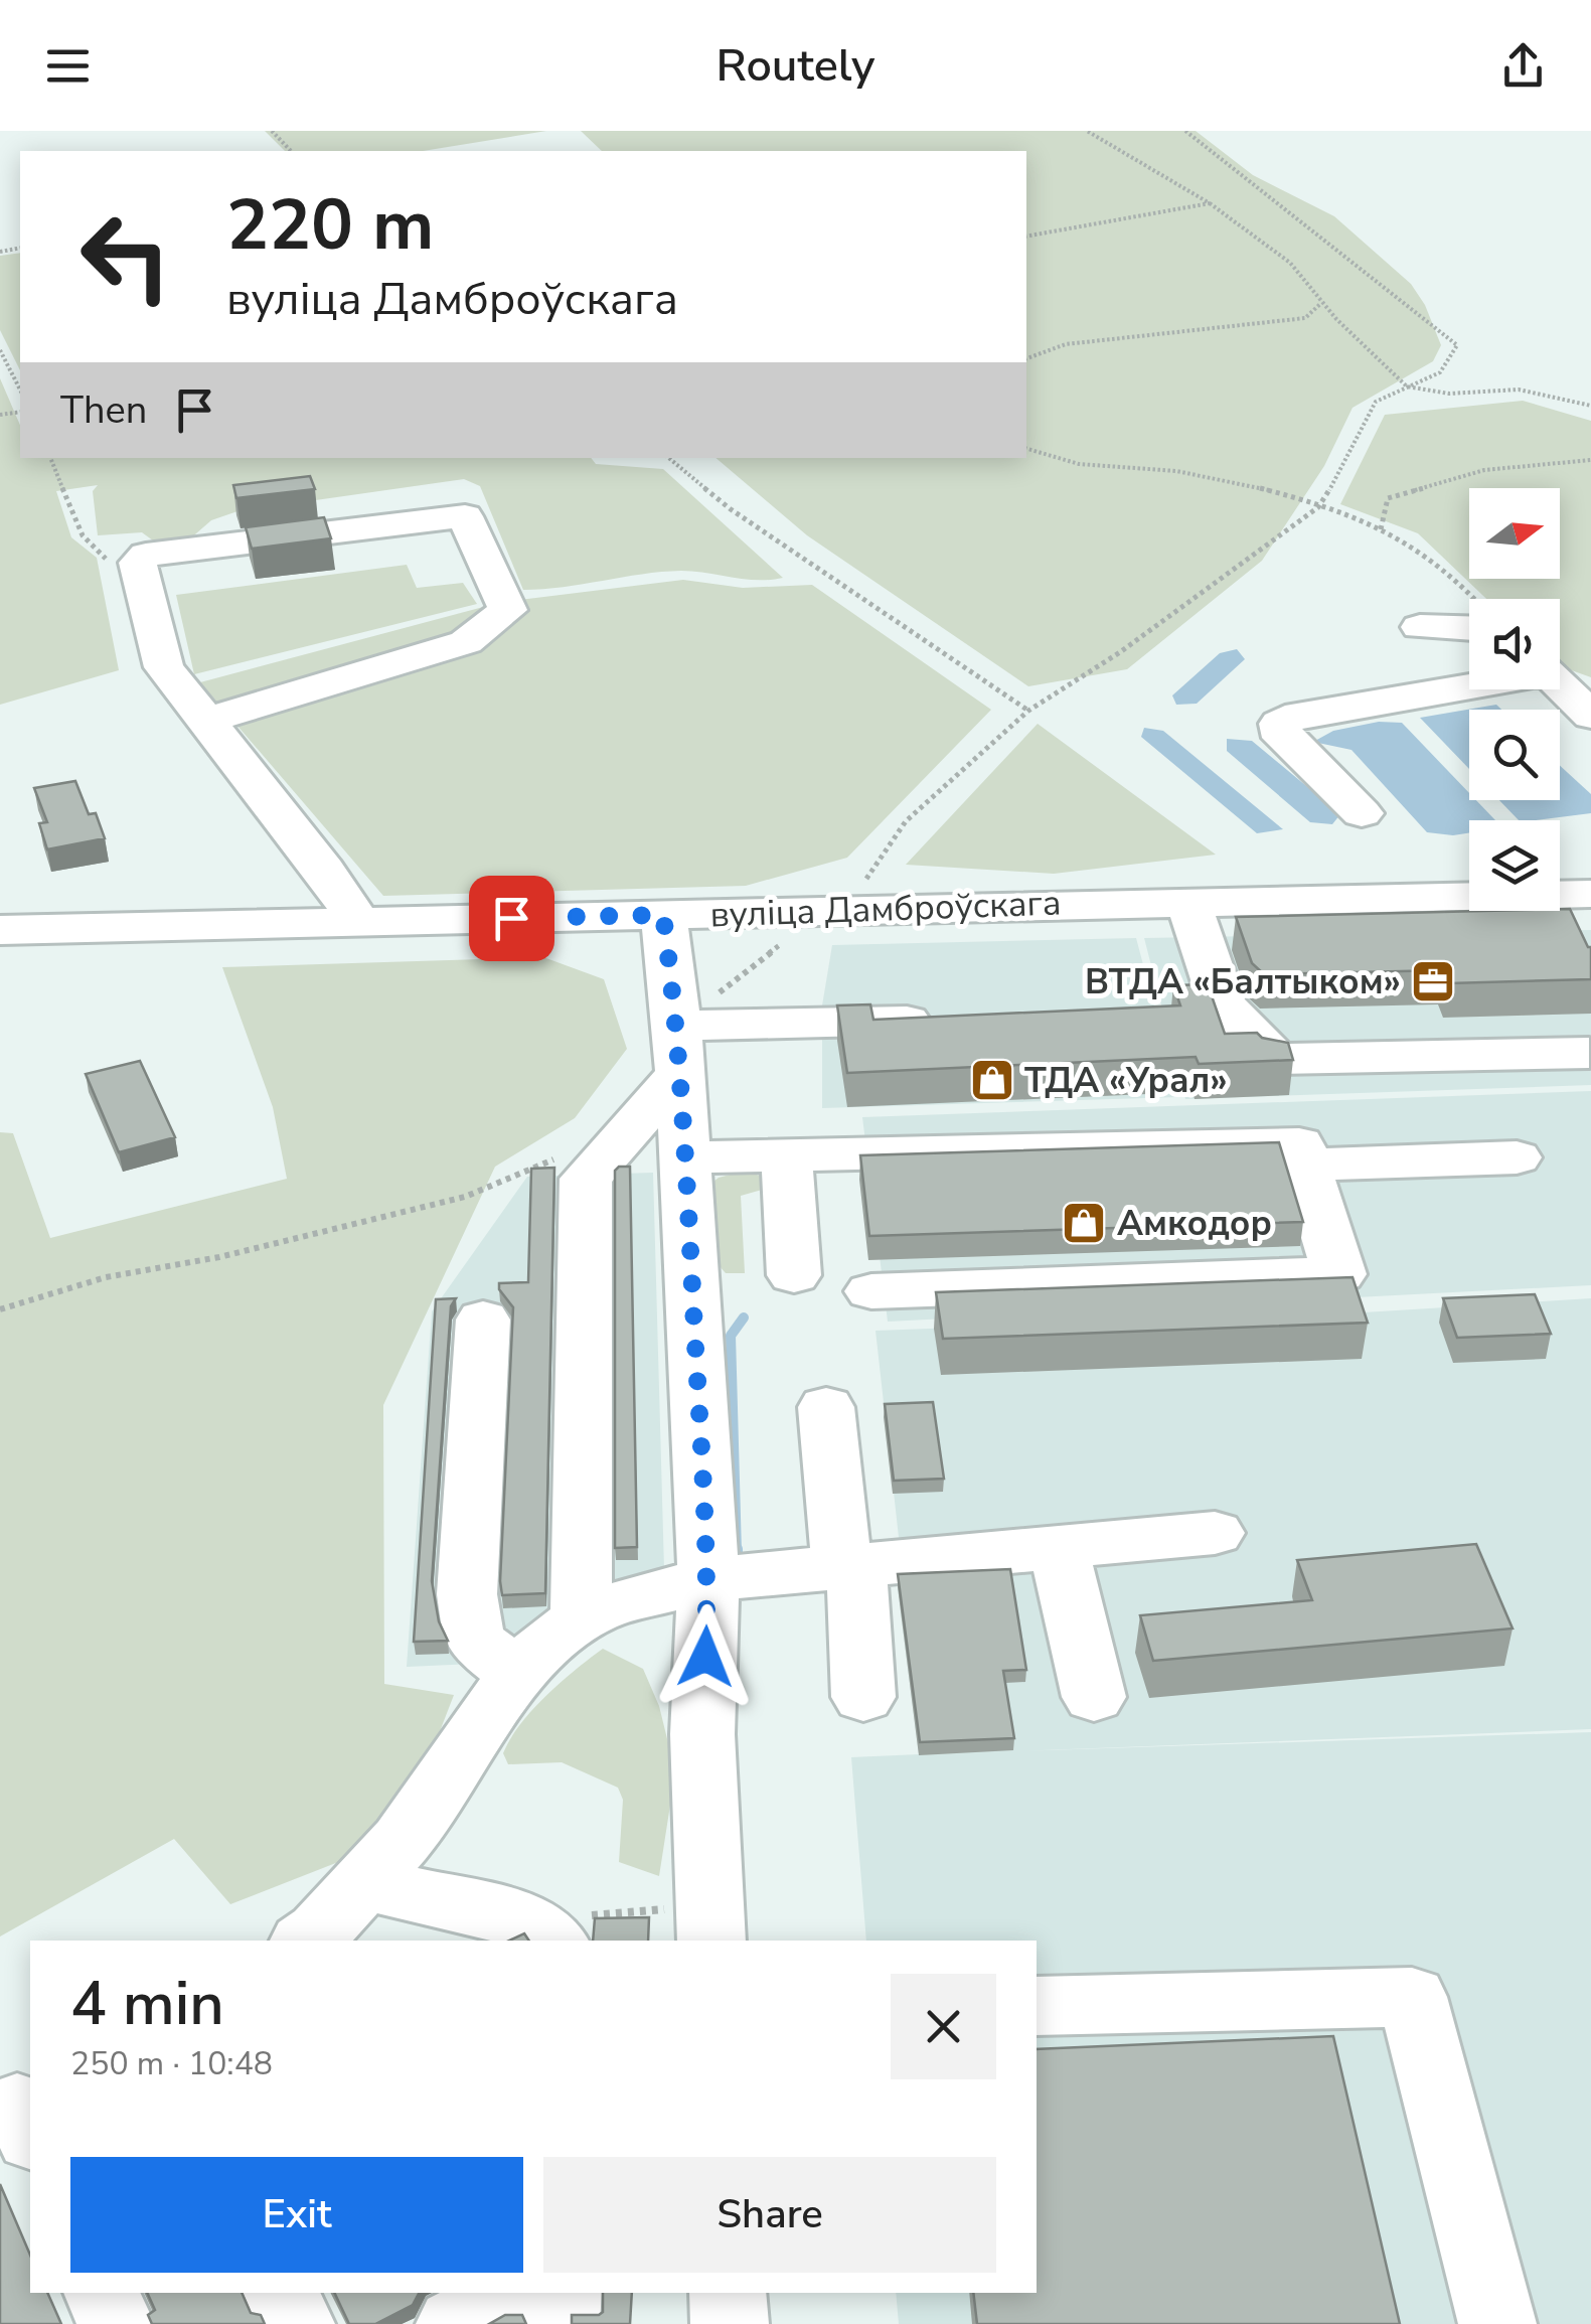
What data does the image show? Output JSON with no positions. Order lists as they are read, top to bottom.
{
  "streets": {
    "street": ["вуліца Дамброўскага"]
  },
  "places": {
    "office": ["ВТДА «Балтыком»"],
    "shop": ["ТДА «Урал»", "Амкодор"]
  },
  "north": "right",
  "page": {
    "header": "Routely",
    "turn": ["220 m", "вуліца Дамброўскага"],
    "then": "Then",
    "heading": ["4 min", "250 m · 10:48"],
    "buttons": ["Exit", "Share"]
  }
}
